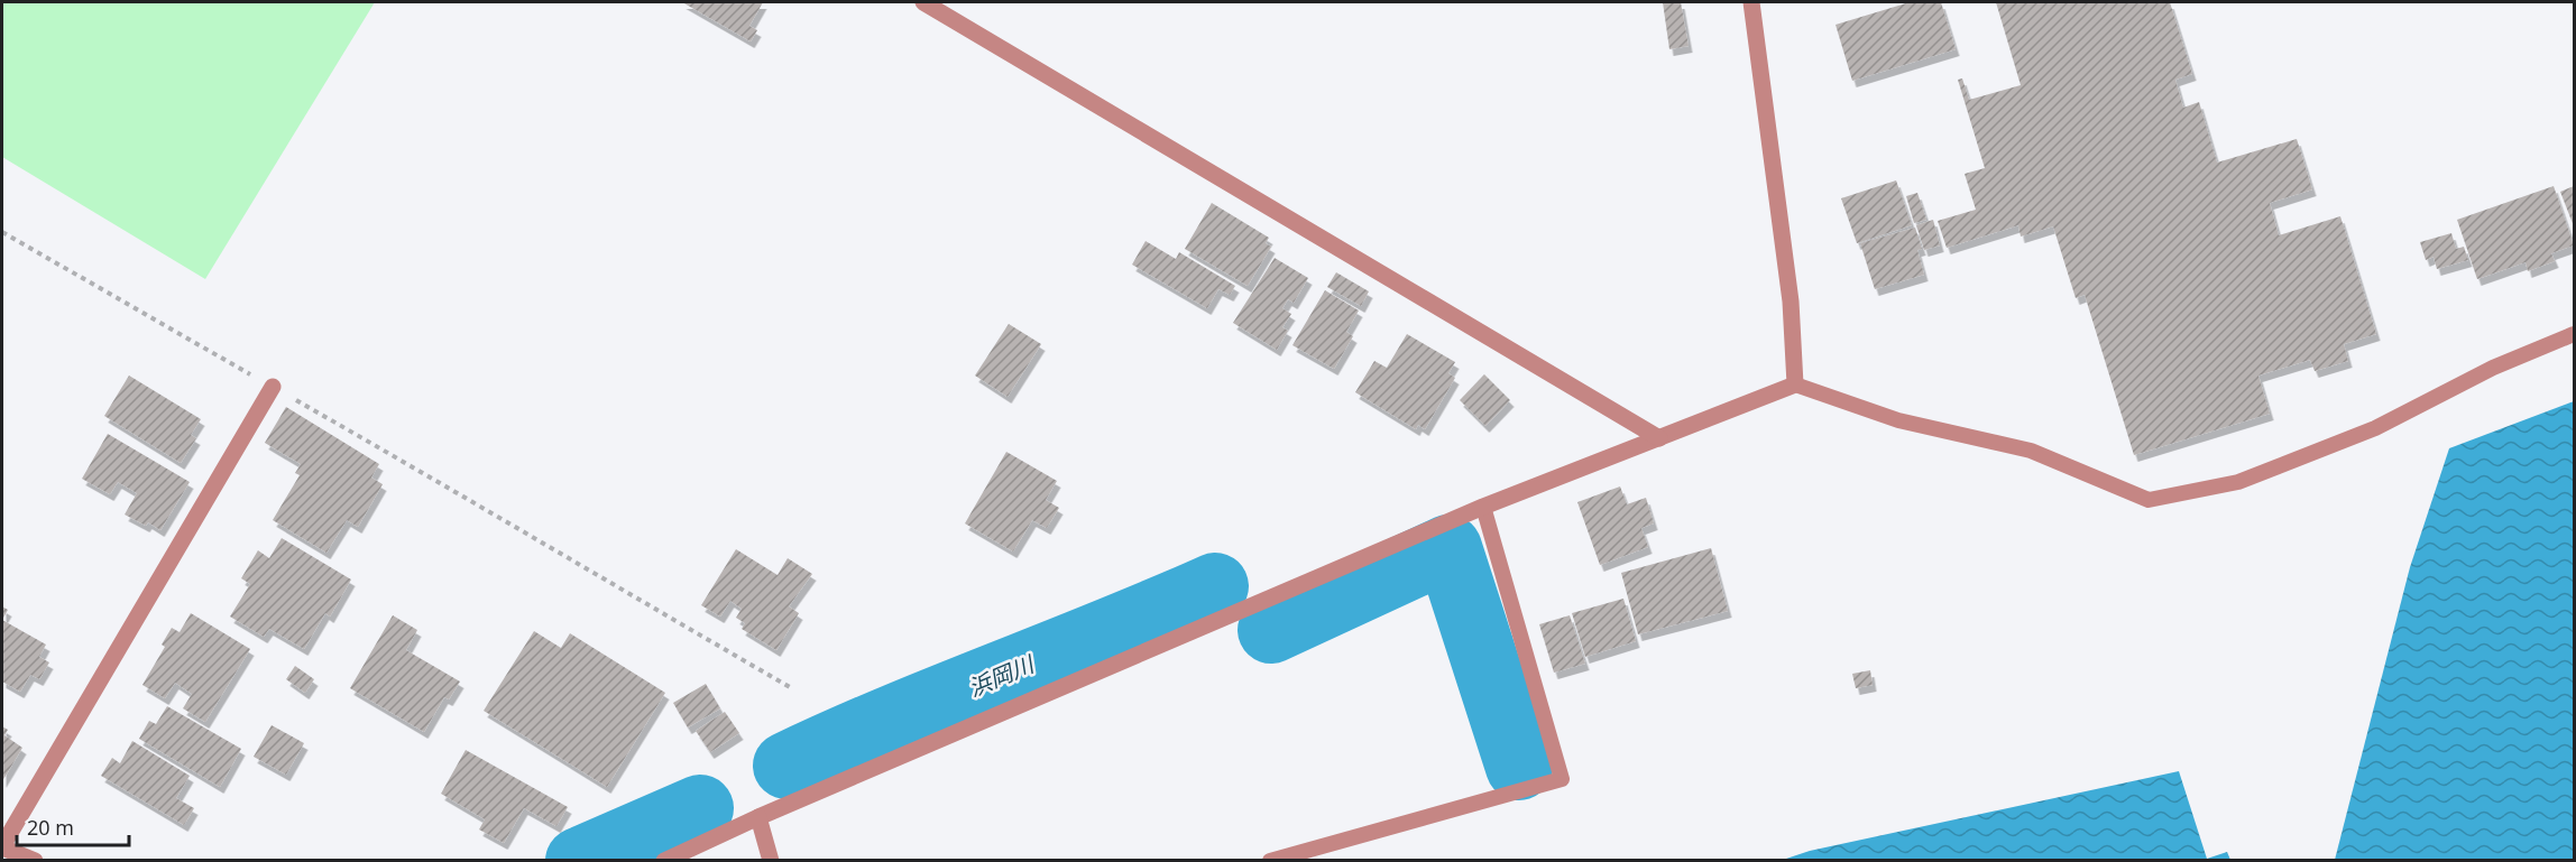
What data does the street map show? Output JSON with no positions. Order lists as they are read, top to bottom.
{
  "water": ["浜岡川"],
  "scale_bar": "20 m"
}
